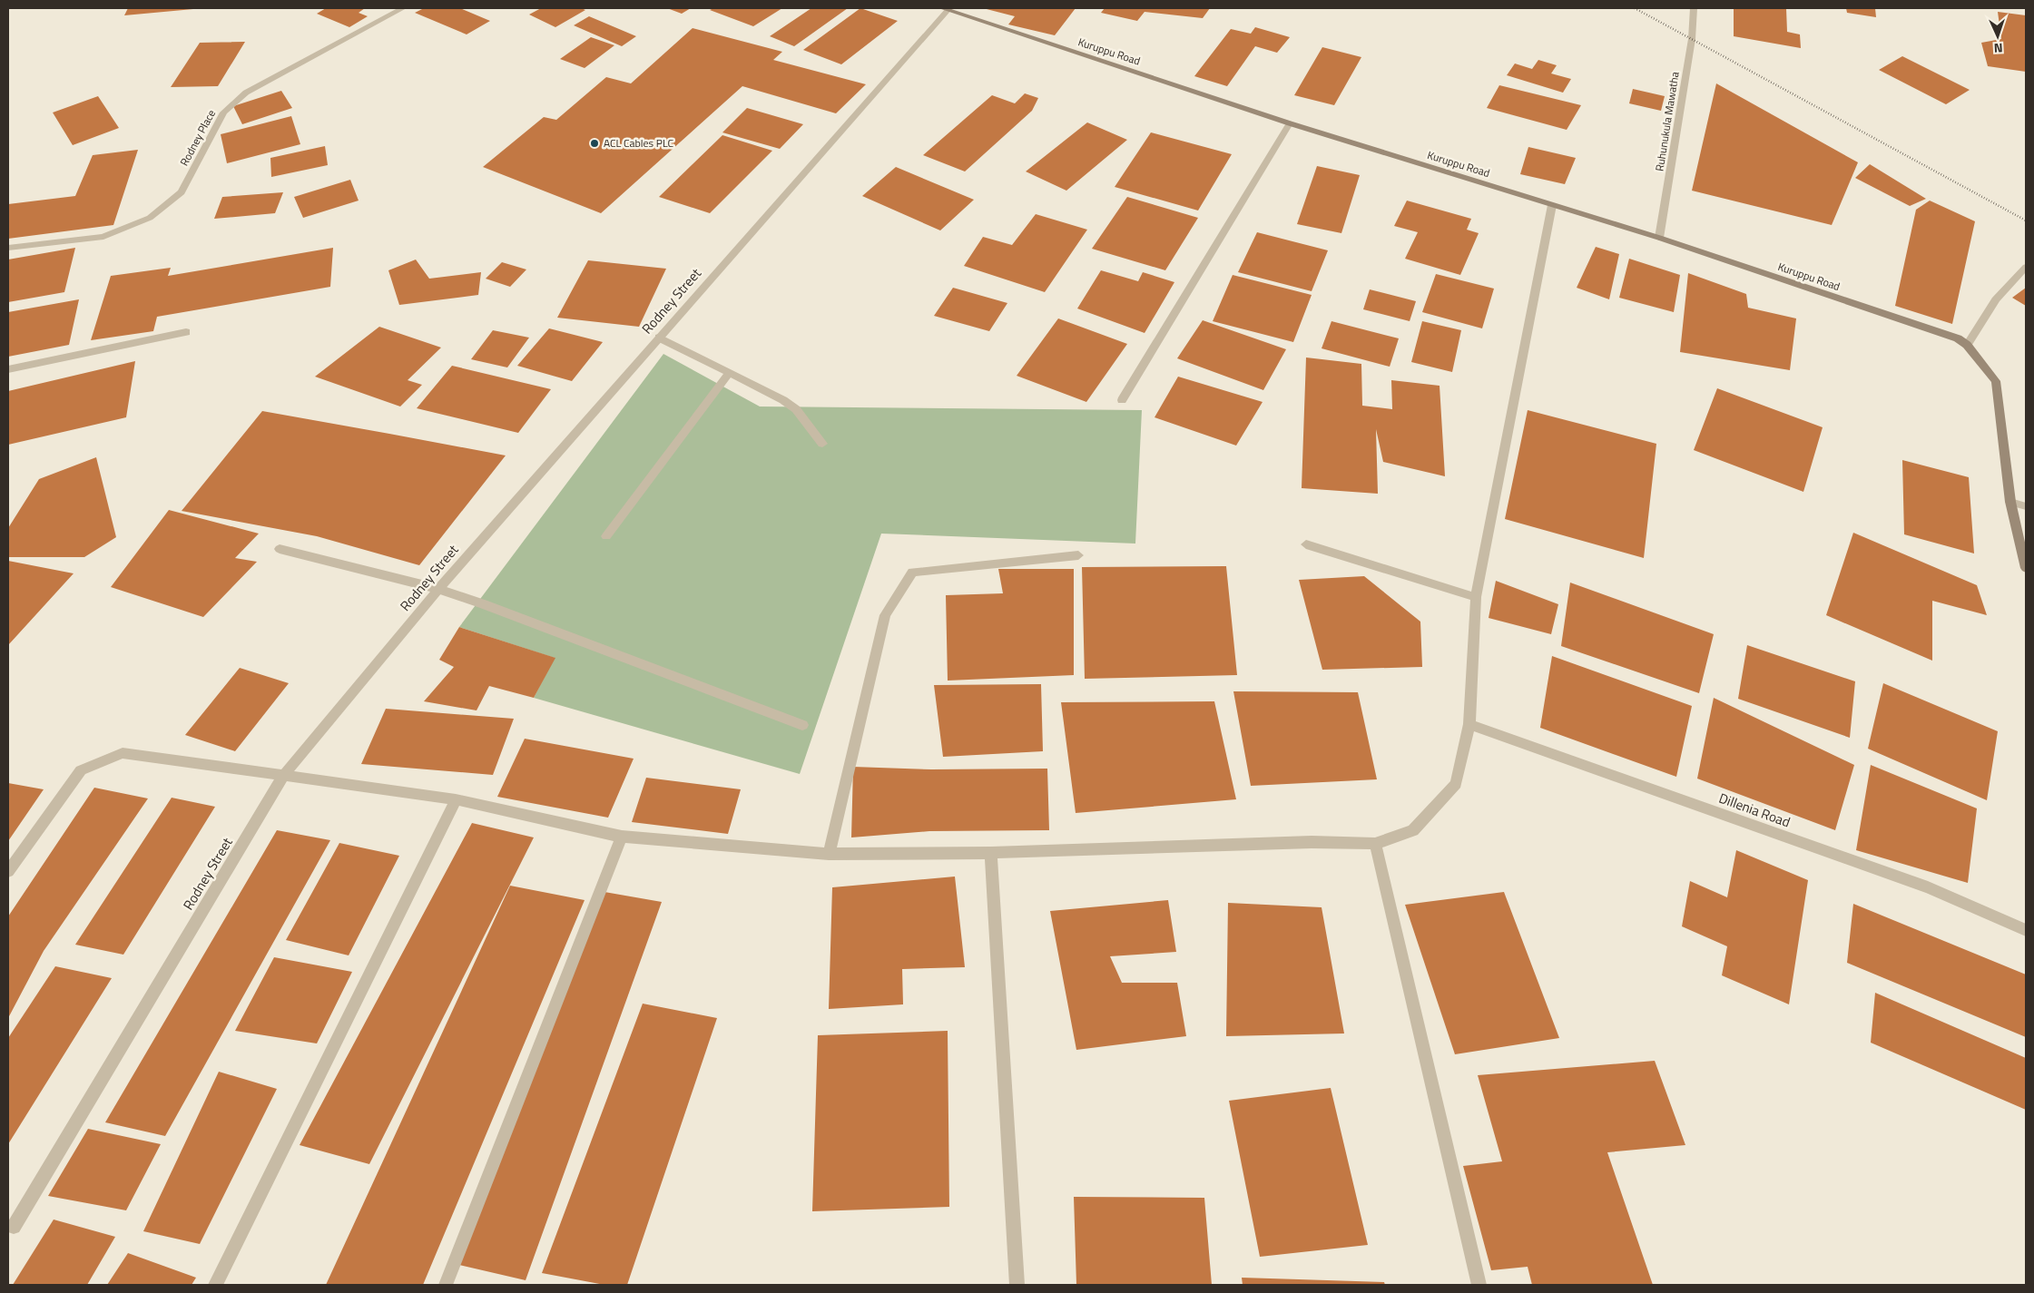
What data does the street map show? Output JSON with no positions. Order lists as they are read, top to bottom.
{
  "streets": {
    "street": [
      "Kuruppu Road",
      "Ruhunukula Mawatha",
      "Rodney Place",
      "Rodney Street",
      "Dillenia Road"
    ]
  },
  "crossings": [
    ["Kuruppu Road", "Ruhunukula Mawatha"],
    ["Kuruppu Road", "Rodney Street"]
  ],
  "places": ["ACL Cables PLC"],
  "north": "bottom"
}
